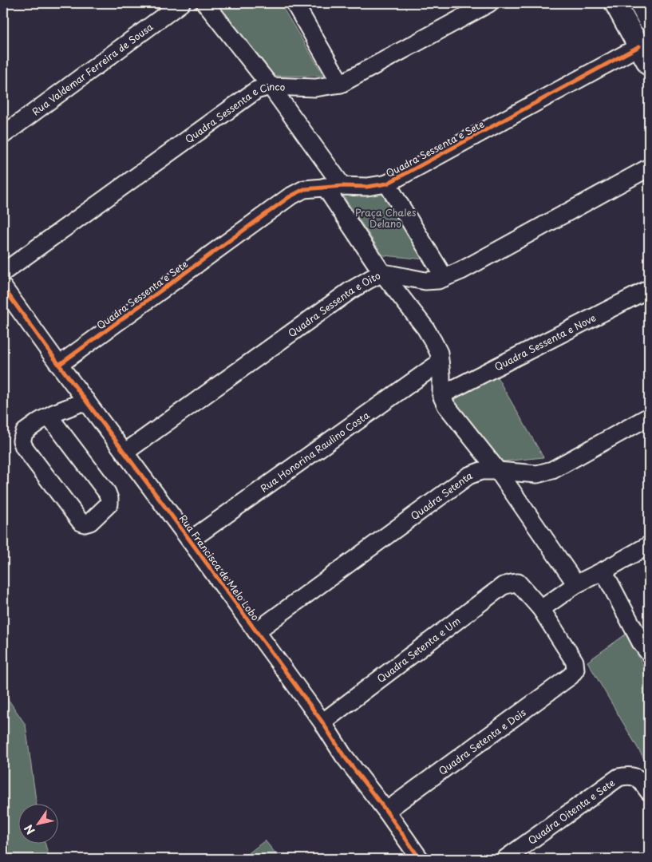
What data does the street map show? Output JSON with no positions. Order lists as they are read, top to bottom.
{
  "streets": {
    "street": [
      "Rua Valdemar Ferreira de Sousa",
      "Quadra Sessenta e Cinco",
      "Quadra Sessenta e Sete",
      "Quadra Sessenta e Oito",
      "Quadra Sessenta e Nove",
      "Rua Honorina Raulino Costa",
      "Quadra Setenta",
      "Rua Francisca de Melo Lobo",
      "Quadra Setenta e Um",
      "Quadra Setenta e Dois",
      "Quadra Oitenta e Sete"
    ]
  },
  "crossings": [
    ["Quadra Sessenta e Sete", "Rua Francisca de Melo Lobo"],
    ["Quadra Sessenta e Oito", "Rua Francisca de Melo Lobo"],
    ["Rua Honorina Raulino Costa", "Rua Francisca de Melo Lobo"],
    ["Quadra Setenta", "Rua Francisca de Melo Lobo"],
    ["Rua Francisca de Melo Lobo", "Quadra Setenta e Um"],
    ["Rua Francisca de Melo Lobo", "Quadra Setenta e Dois"],
    ["Quadra Setenta e Um", "Quadra Setenta e Dois"]
  ],
  "parks": ["Praça Chales Delano"],
  "north": "bottom left"
}
